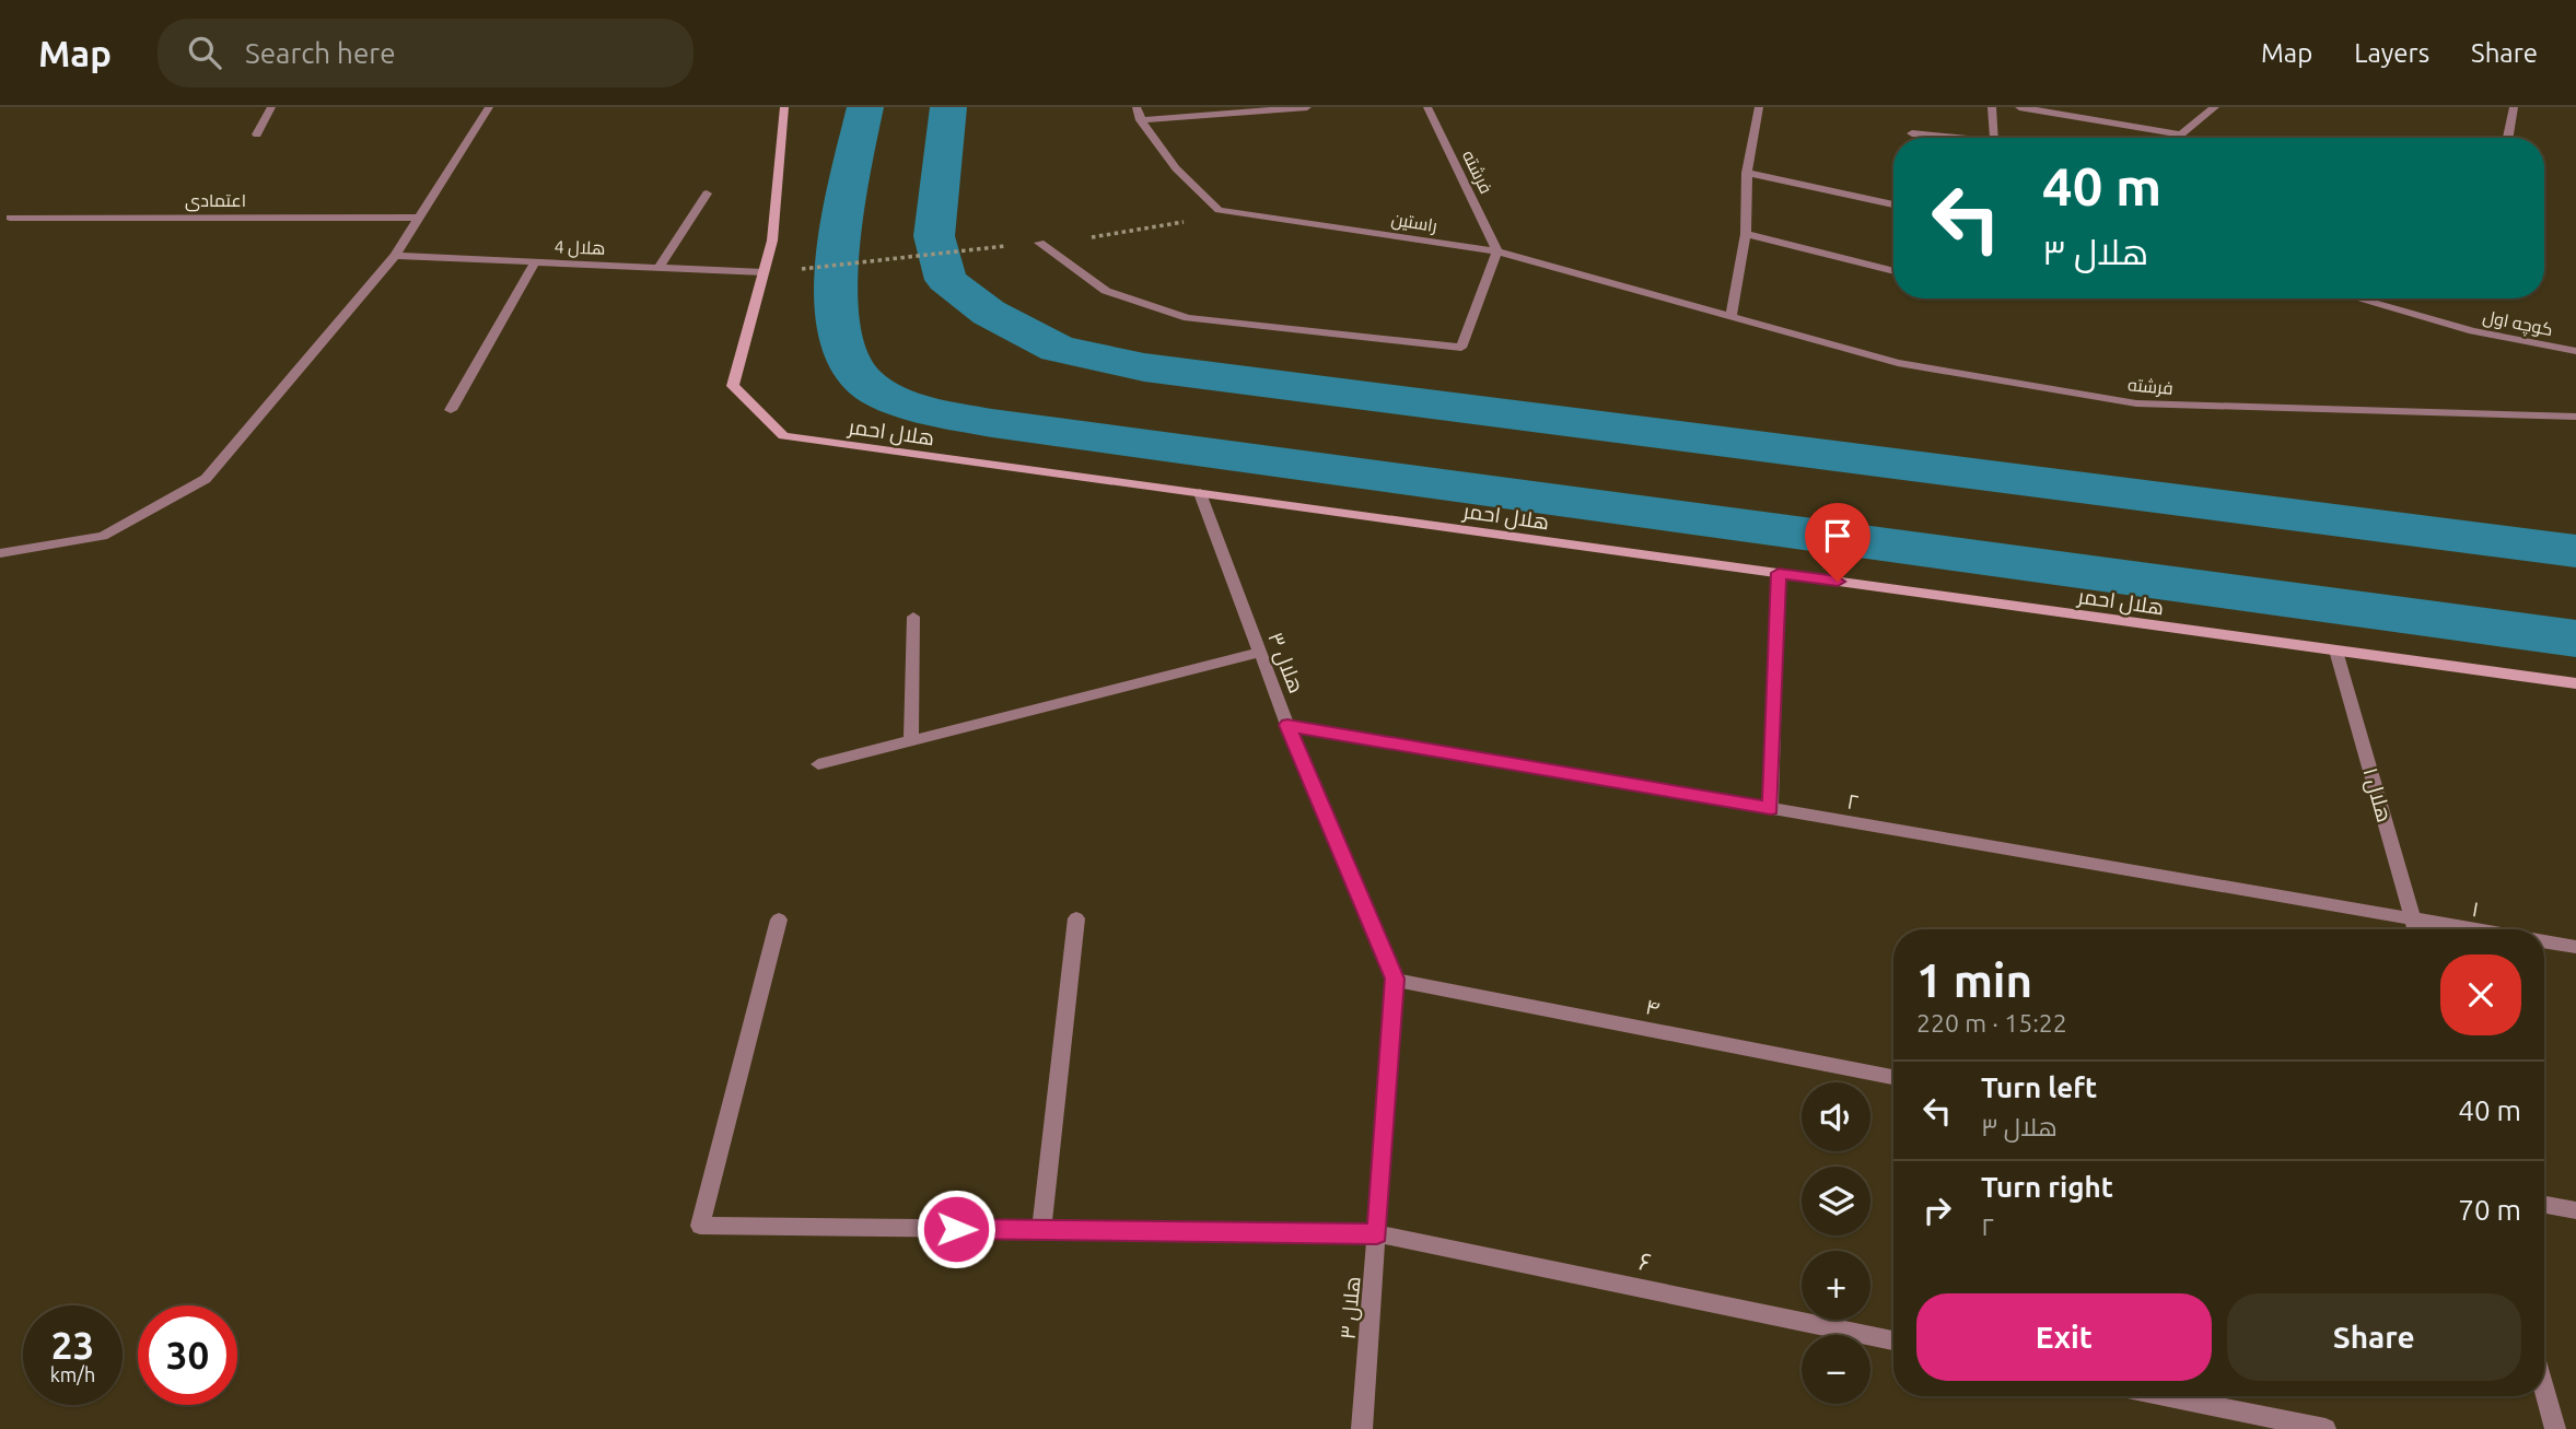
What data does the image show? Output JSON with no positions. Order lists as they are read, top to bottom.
{
  "streets": {
    "main road": ["هلال احمر"],
    "street": [
      "فرشته",
      "اعتمادی",
      "راستین",
      "هلال 4",
      "کوچه اول",
      "هلال ۳",
      "هلال ۱",
      "۲",
      "۱",
      "۴",
      "۶"
    ]
  },
  "crossings": [
    ["فرشته", "راستین"],
    ["هلال 4", "هلال احمر"],
    ["هلال احمر", "هلال ۳"],
    ["هلال احمر", "هلال ۱"],
    ["هلال ۳", "۲"],
    ["هلال ۳", "۴"],
    ["هلال ۳", "۶"],
    ["هلال ۱", "۲"],
    ["هلال ۱", "۱"],
    ["۲", "۱"]
  ],
  "page": {
    "header": "Map",
    "search": "Search here",
    "nav": ["Map", "Layers", "Share"],
    "turn": ["40 m", "هلال ۳"],
    "heading": ["1 min", "220 m · 15:22"],
    "list": [
      {
        "name": "Turn left",
        "note": "هلال ۳",
        "value": "40 m"
      },
      {
        "name": "Turn right",
        "note": "۲",
        "value": "70 m"
      }
    ],
    "map_buttons": ["+", "−"],
    "buttons": ["Exit", "Share"],
    "speed": "23 km/h",
    "limit": "30"
  }
}
